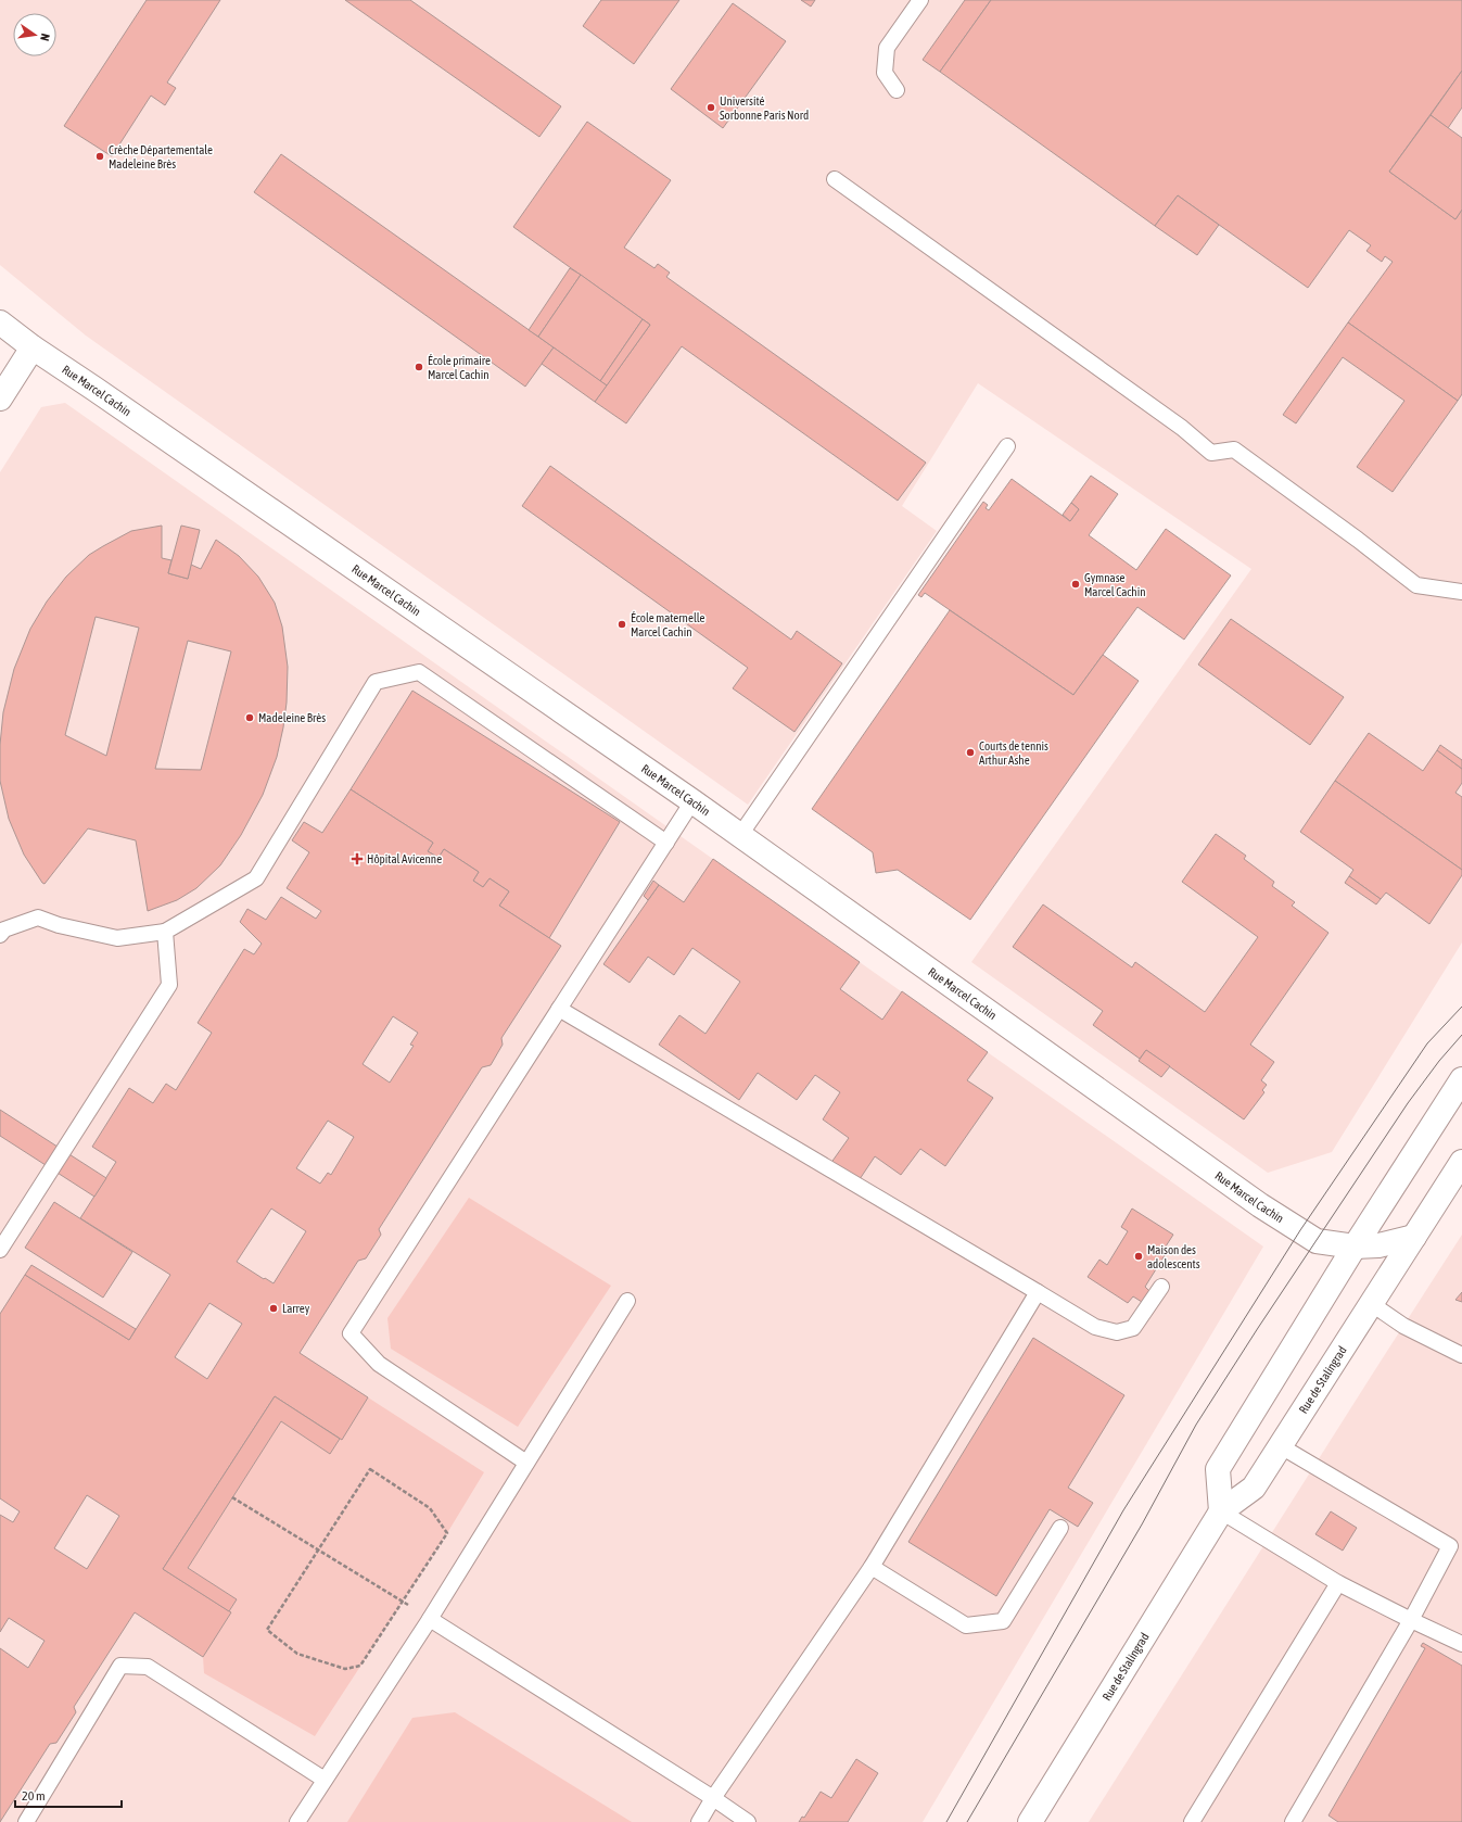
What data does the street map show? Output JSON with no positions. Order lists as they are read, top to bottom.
{
  "streets": {
    "street": ["Rue Marcel Cachin", "Rue de Stalingrad"]
  },
  "places": {
    "other": [
      "Université Sorbonne Paris Nord",
      "Crèche Départementale Madeleine Brès",
      "École primaire Marcel Cachin",
      "Gymnase Marcel Cachin",
      "École maternelle Marcel Cachin",
      "Madeleine Brès",
      "Courts de tennis Arthur Ashe",
      "Maison des adolescents",
      "Larrey"
    ],
    "health": ["Hôpital Avicenne"]
  },
  "scale_bar": "20 m",
  "north": "right"
}
